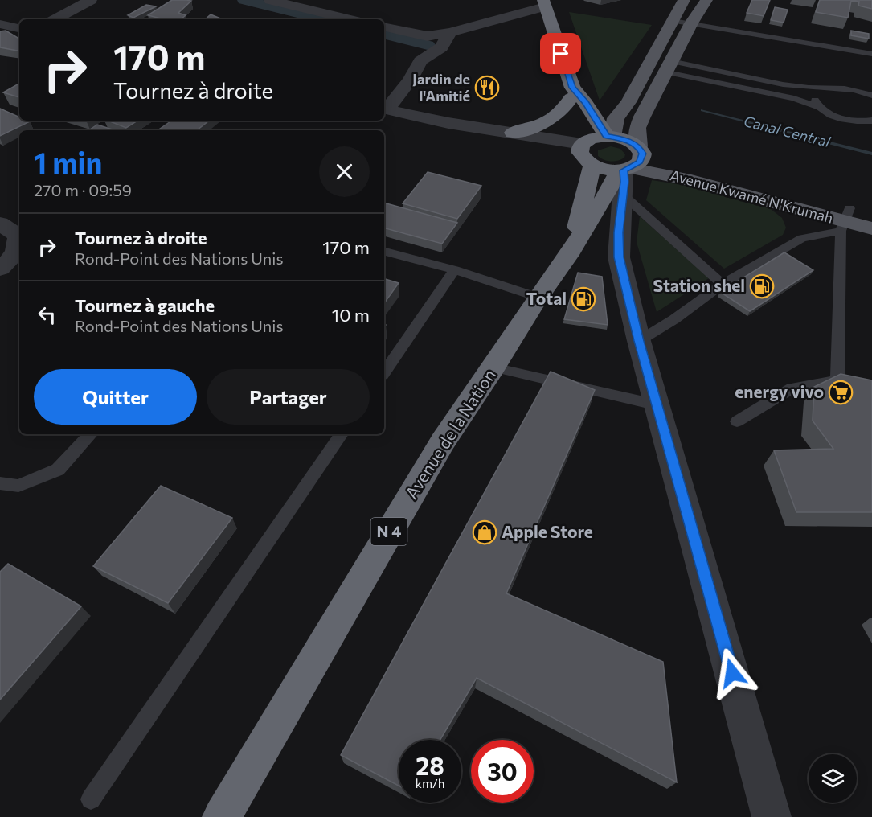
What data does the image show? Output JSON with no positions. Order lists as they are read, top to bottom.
{
  "streets": {
    "highway": ["Avenue de la Nation", "N 4"],
    "main road": ["Avenue Kwamé N'Krumah"]
  },
  "crossings": [
    ["Avenue Kwamé N'Krumah", "Avenue de la Nation"],
    ["Avenue Kwamé N'Krumah", "N 4"],
    ["Avenue de la Nation", "N 4"]
  ],
  "water": ["Canal Central"],
  "places": {
    "restaurant": ["Jardin de l'Amitié"],
    "fuel station": ["Station shel", "Total"],
    "supermarket": ["energy vivo"],
    "shop": ["Apple Store"]
  },
  "page": {
    "turn": ["170 m", "Tournez à droite"],
    "heading": ["1 min", "270 m · 09:59"],
    "list": [
      {
        "name": "Tournez à droite",
        "note": "Rond-Point des Nations Unis",
        "value": "170 m"
      },
      {
        "name": "Tournez à gauche",
        "note": "Rond-Point des Nations Unis",
        "value": "10 m"
      }
    ],
    "buttons": ["Quitter", "Partager"],
    "speed": "28 km/h",
    "limit": "30"
  }
}
